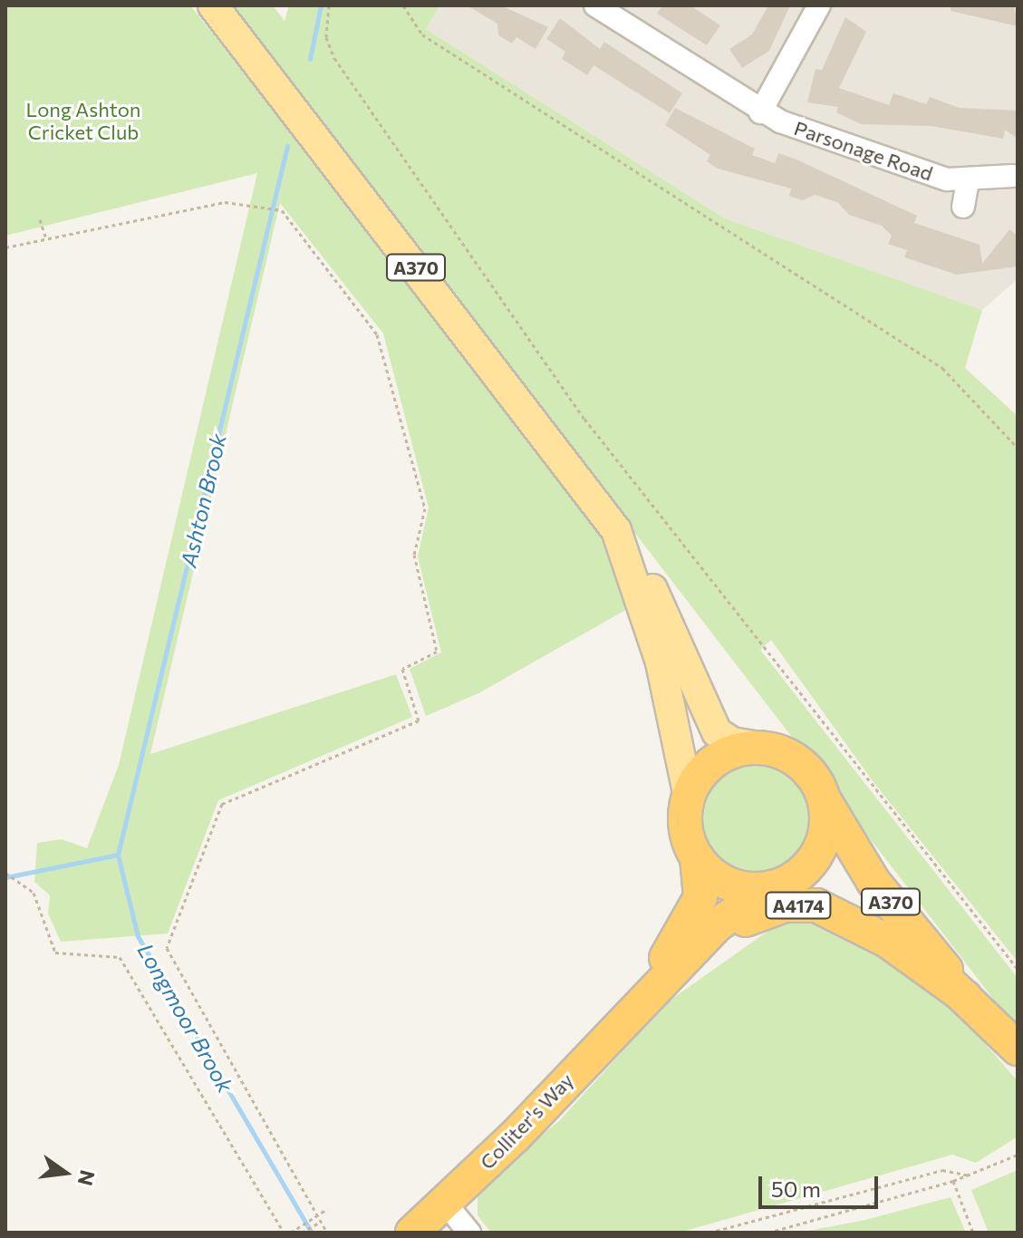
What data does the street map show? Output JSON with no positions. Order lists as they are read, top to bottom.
{
  "streets": {
    "highway": ["A370", "A4174", "Colliter's Way"],
    "street": ["Parsonage Road"]
  },
  "crossings": [
    ["A370", "A4174"],
    ["A370", "Colliter's Way"],
    ["A4174", "Colliter's Way"]
  ],
  "water": ["Ashton Brook", "Longmoor Brook"],
  "parks": ["Long Ashton Cricket Club"],
  "scale_bar": "50 m",
  "north": "right"
}
